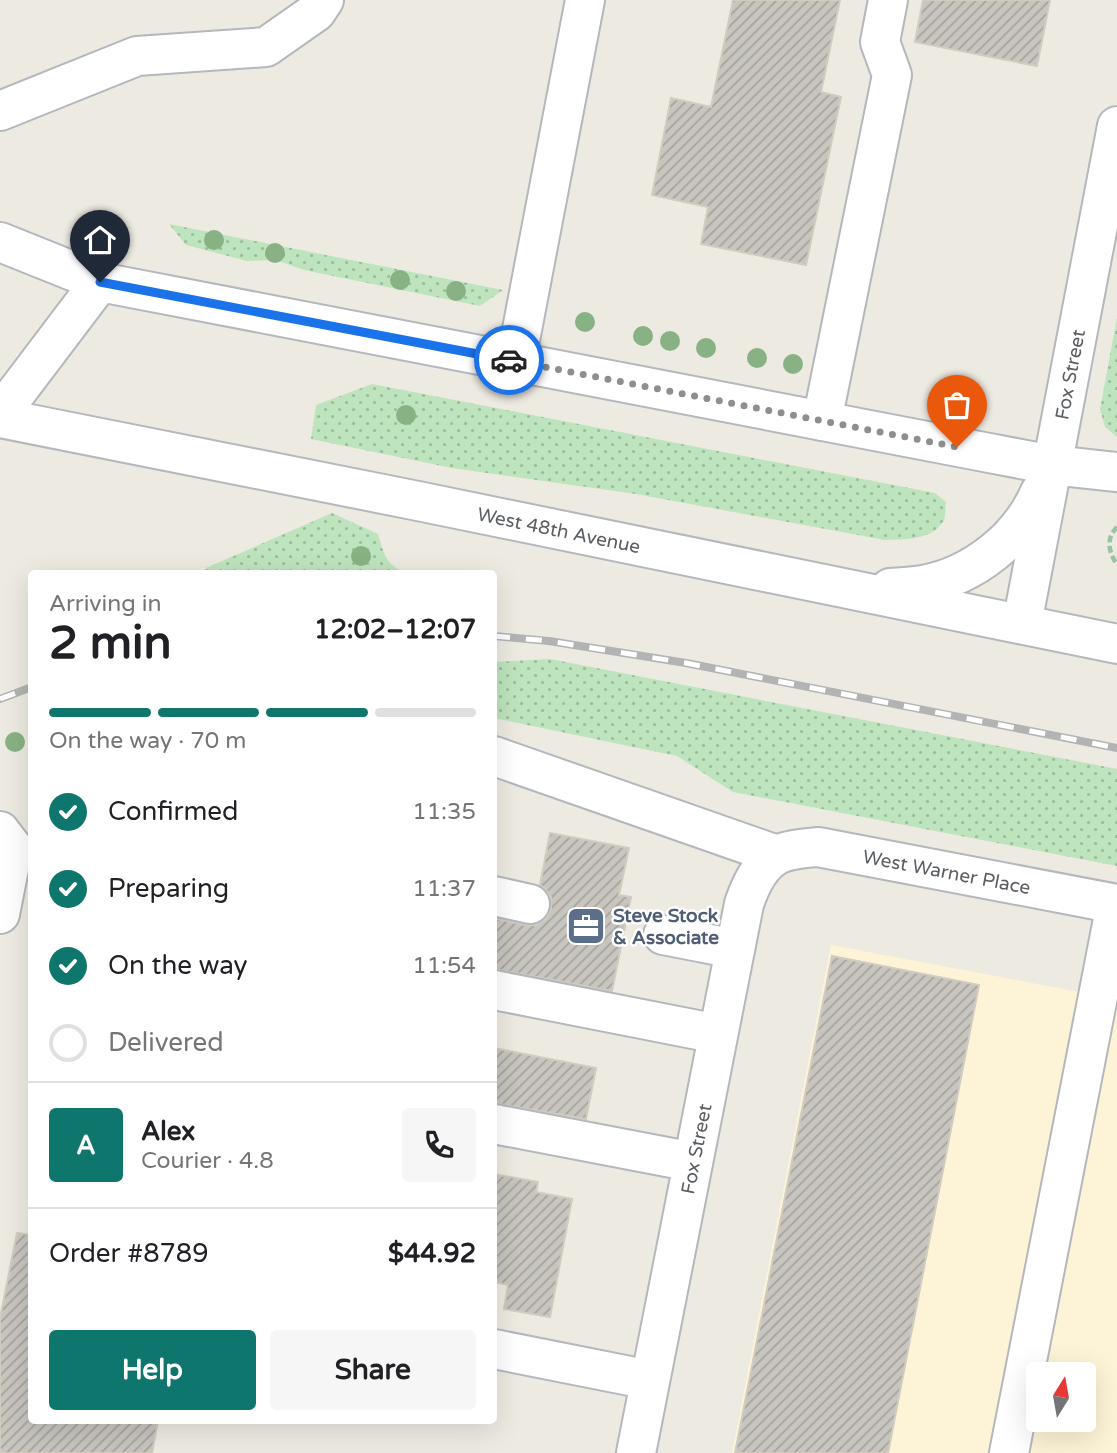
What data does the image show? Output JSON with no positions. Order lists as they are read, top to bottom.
{
  "streets": {
    "street": ["Fox Street", "West 48th Avenue", "West Warner Place"]
  },
  "crossings": [
    ["Fox Street", "West 48th Avenue"],
    ["Fox Street", "West Warner Place"]
  ],
  "places": {
    "office": ["Steve Stock & Associate"]
  },
  "north": "top",
  "page": {
    "heading": ["2 min", "Arriving in", "12:02–12:07"],
    "panel": [
      "Alex",
      "Courier · 4.8",
      "Order #8789",
      "$44.92"
    ],
    "bar": "On the way · 70 m",
    "list": [
      ["Confirmed", "11:35"],
      ["Preparing", "11:37"],
      ["On the way", "11:54"],
      "Delivered"
    ],
    "round": "A",
    "buttons": ["Help", "Share"]
  }
}
